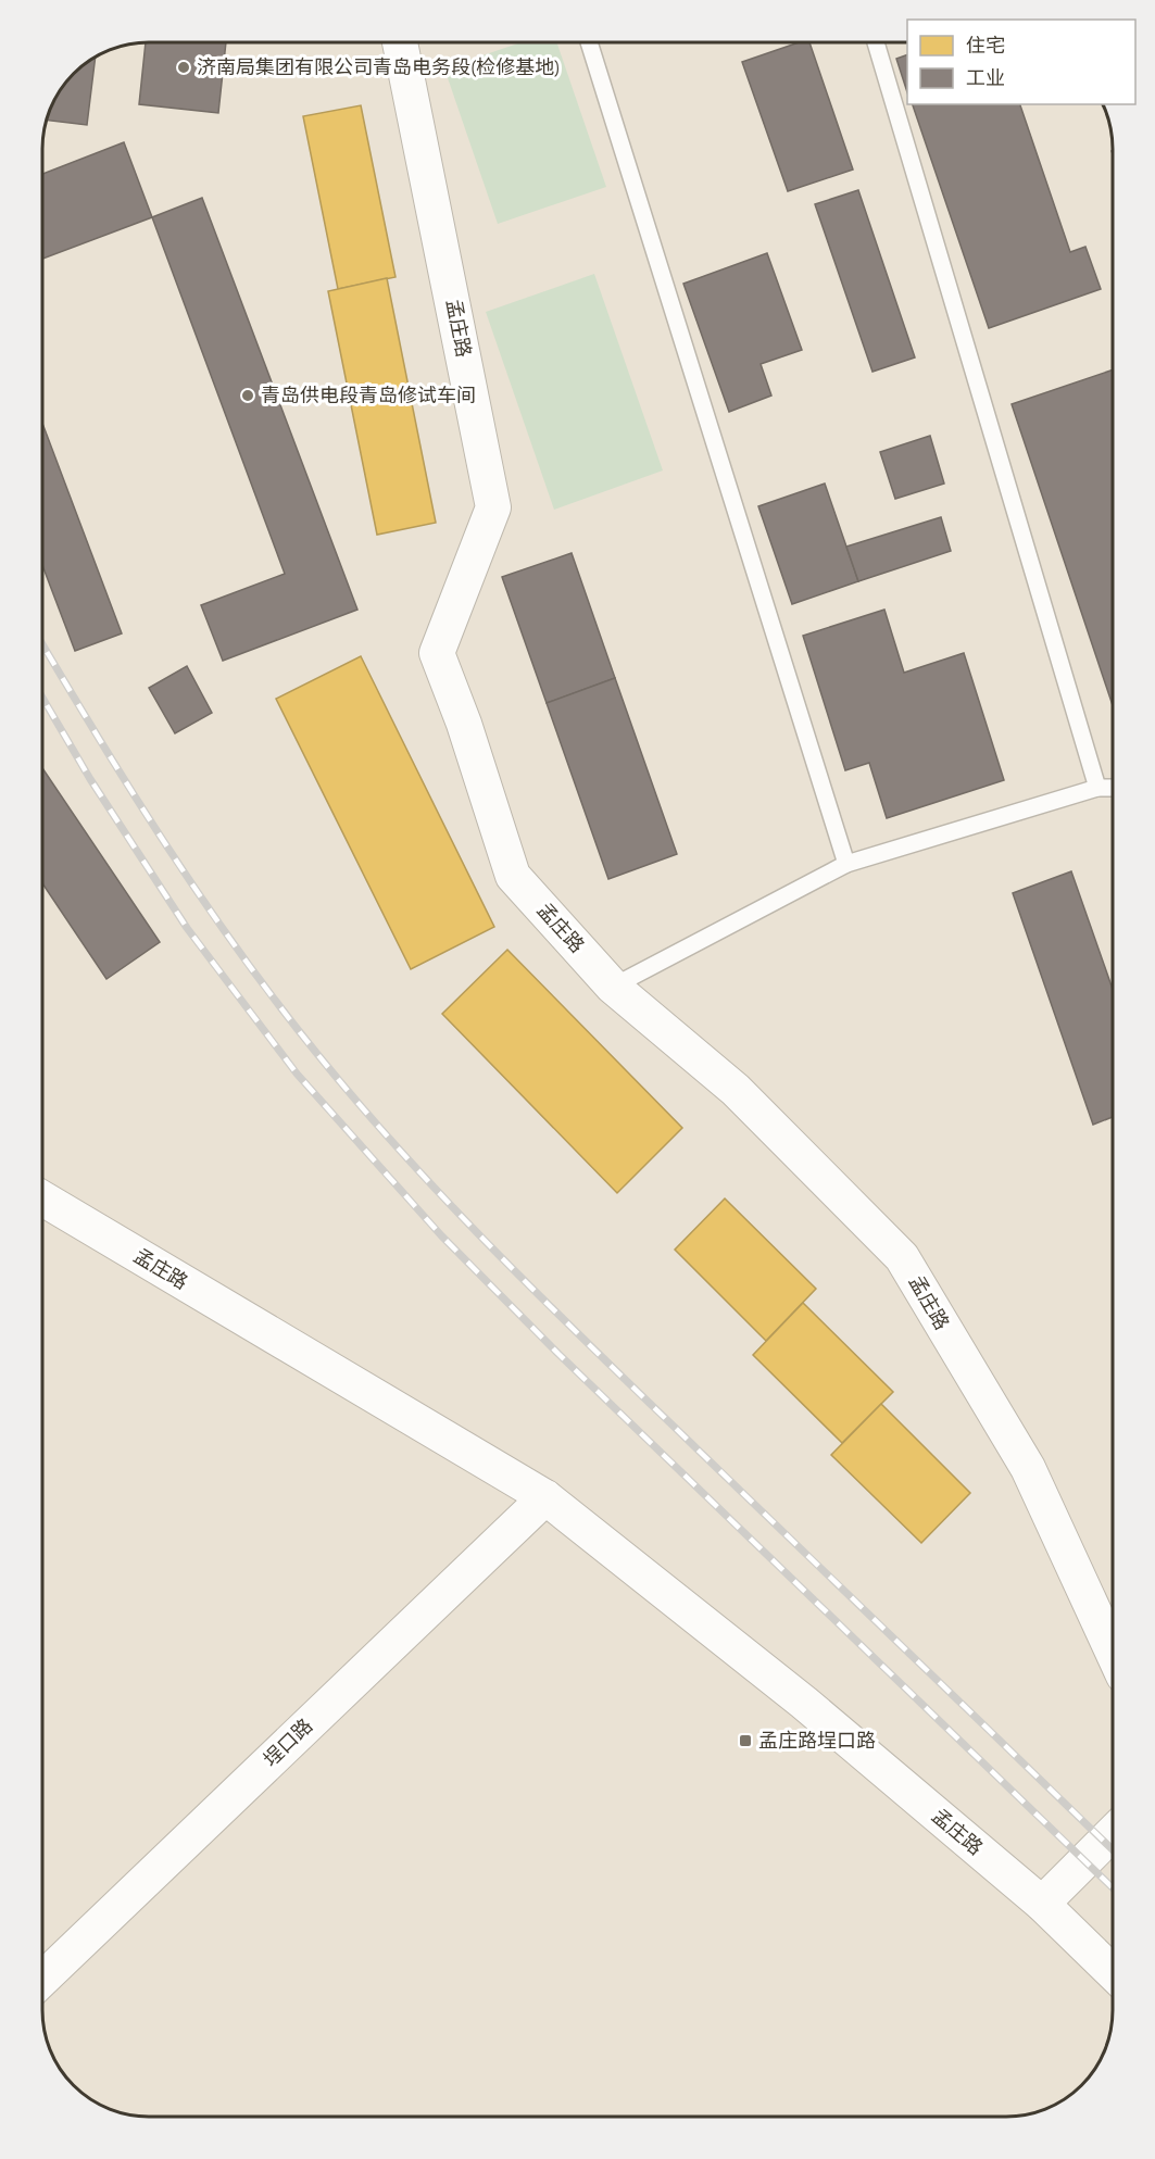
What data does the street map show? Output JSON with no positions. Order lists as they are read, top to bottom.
{
  "streets": {
    "street": ["孟庄路", "埕口路"]
  },
  "crossings": [
    ["孟庄路", "埕口路"]
  ],
  "places": {
    "other": ["济南局集团有限公司青岛电务段(检修基地)", "青岛供电段青岛修试车间"],
    "transit": ["孟庄路埕口路"]
  },
  "legend": ["住宅", "工业"]
}
